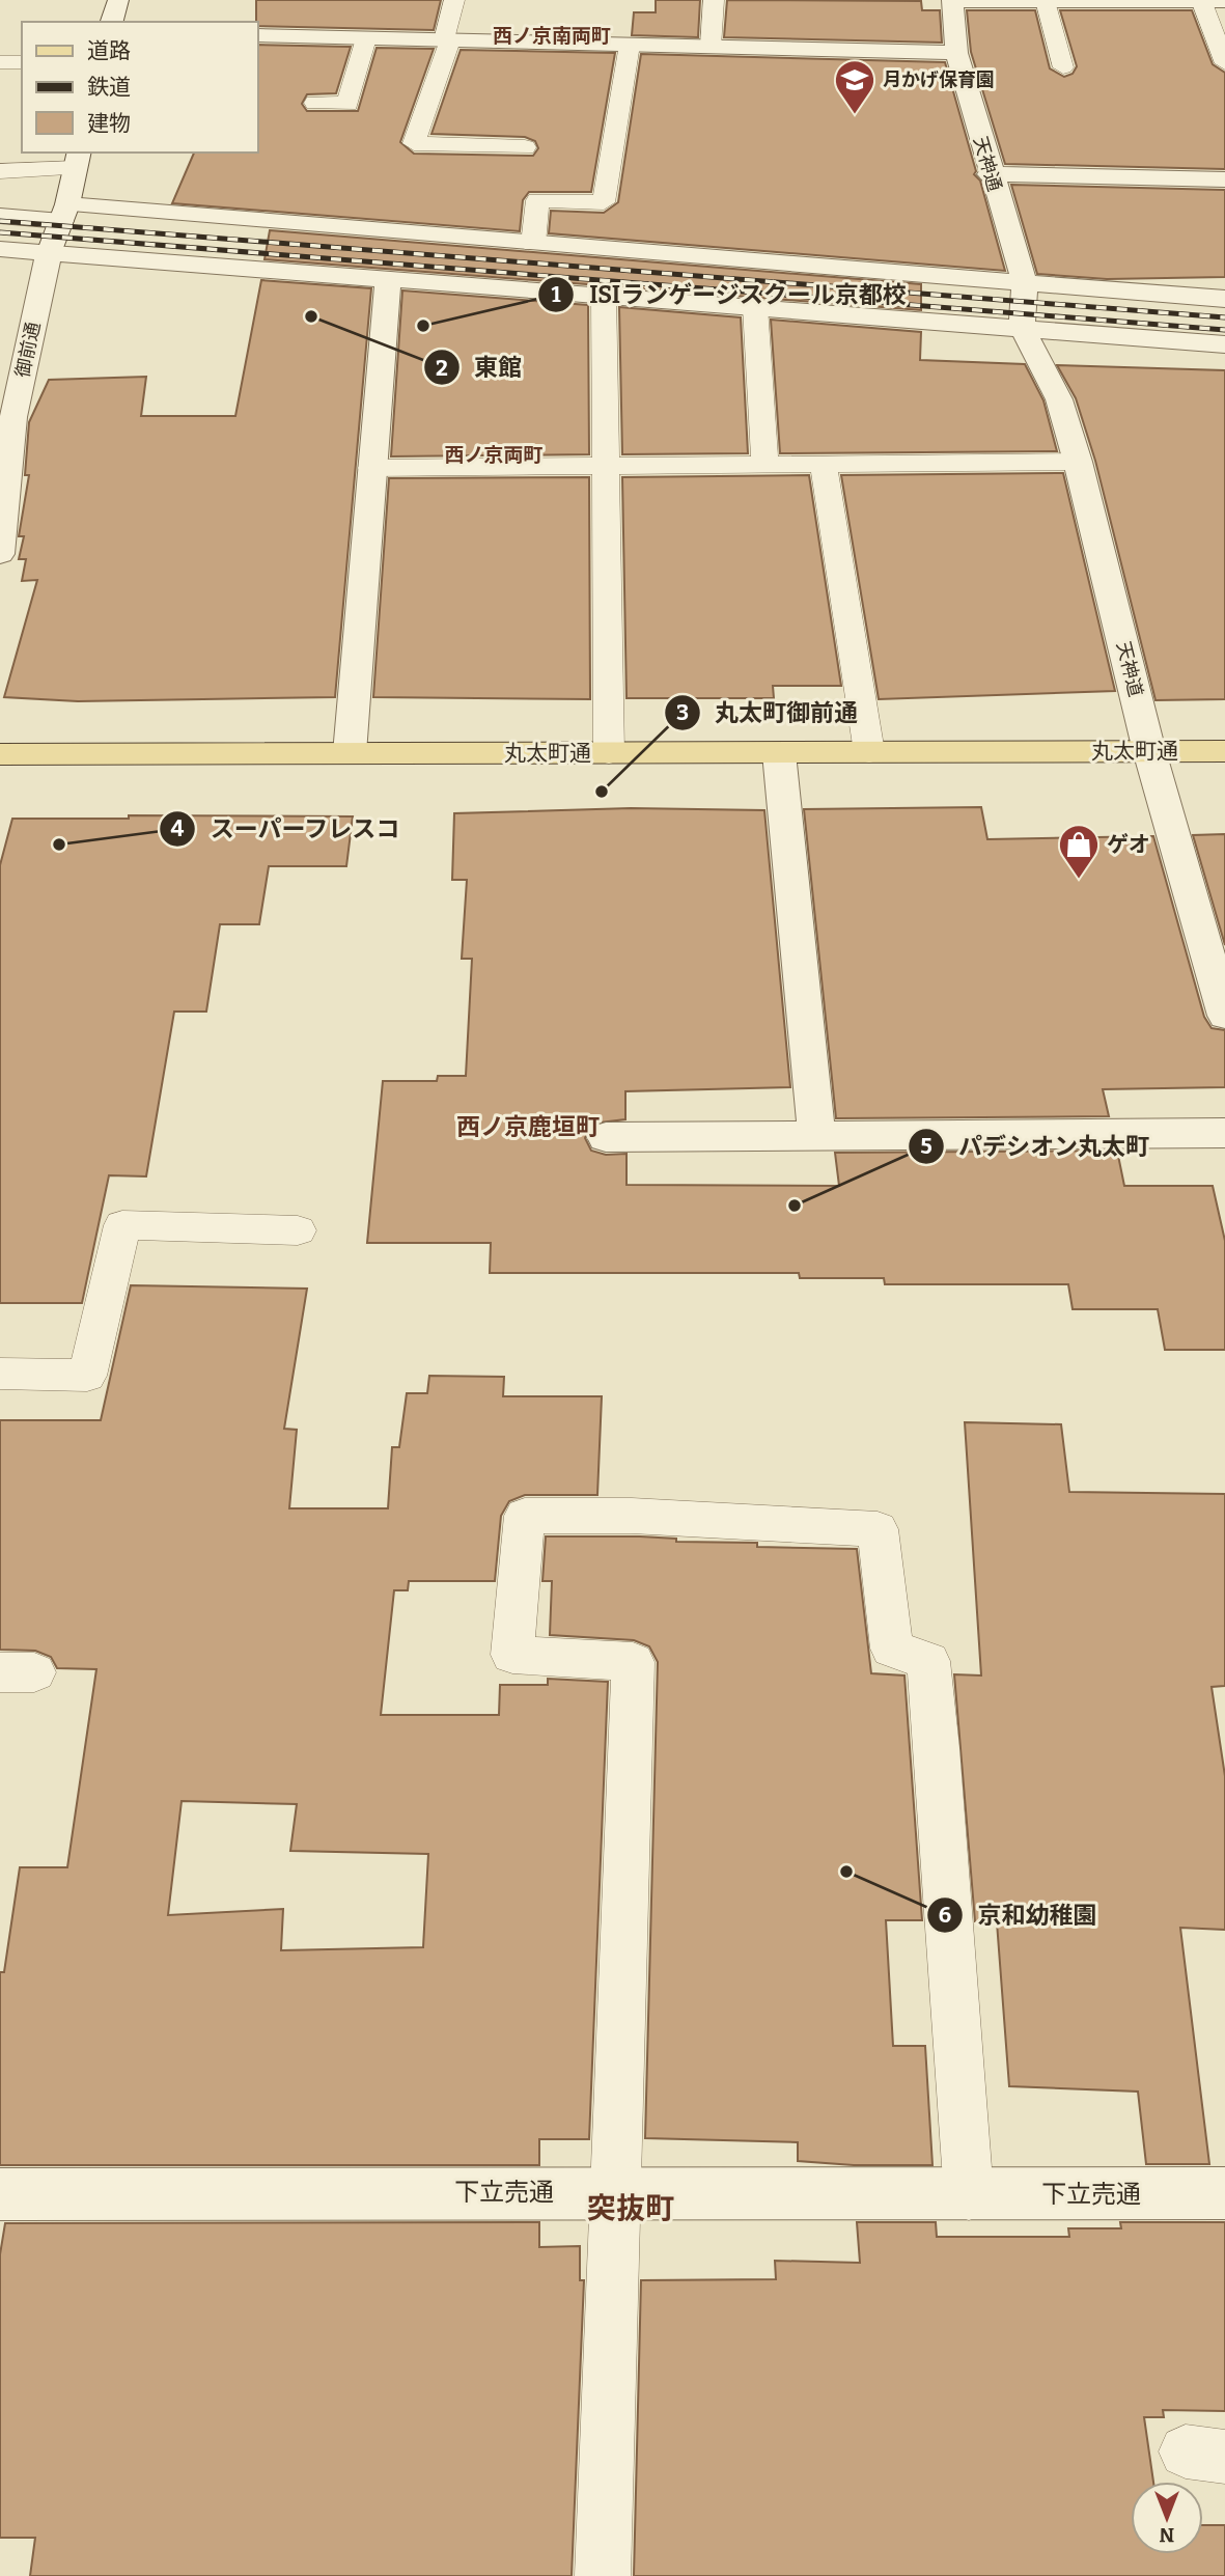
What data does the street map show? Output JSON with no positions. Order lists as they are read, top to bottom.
{
  "streets": {
    "main road": ["丸太町通"],
    "street": [
      "天神通",
      "御前通",
      "天神道",
      "下立売通"
    ]
  },
  "crossings": [
    ["天神通", "天神道"],
    ["天神道", "丸太町通"]
  ],
  "districts": [
    "西ノ京南両町",
    "西ノ京両町",
    "西ノ京鹿垣町",
    "突抜町"
  ],
  "places": {
    "school or university": ["月かげ保育園"],
    "other": [
      "東館",
      "ISIランゲージスクール京都校",
      "丸太町御前通",
      "スーパーフレスコ",
      "パデシオン丸太町",
      "京和幼稚園"
    ],
    "shop": ["ゲオ"]
  },
  "legend": ["道路", "鉄道", "建物"],
  "north": "bottom"
}
